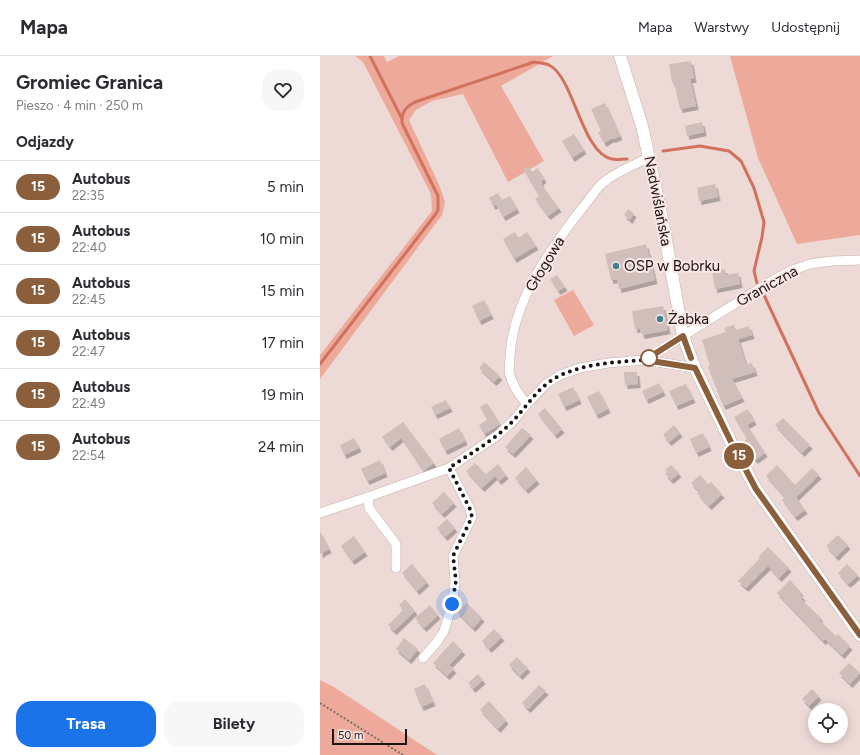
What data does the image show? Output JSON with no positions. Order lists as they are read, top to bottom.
{
  "streets": {
    "street": ["Nadwiślańska", "Głogowa", "Graniczna"]
  },
  "crossings": [
    ["Nadwiślańska", "Głogowa"],
    ["Nadwiślańska", "Graniczna"]
  ],
  "places": ["OSP w Bobrku", "Żabka"],
  "lines": ["bus line 15"],
  "scale_bar": "50 m",
  "page": {
    "header": "Mapa",
    "nav": ["Mapa", "Warstwy", "Udostępnij"],
    "heading": [
      ["Gromiec Granica", "Pieszo · 4 min · 250 m"],
      "Odjazdy"
    ],
    "on_map": "15",
    "list": [
      {
        "mark": "15",
        "name": "Autobus",
        "note": "22:35",
        "value": "5 min"
      },
      {
        "mark": "15",
        "name": "Autobus",
        "note": "22:40",
        "value": "10 min"
      },
      {
        "mark": "15",
        "name": "Autobus",
        "note": "22:45",
        "value": "15 min"
      },
      {
        "mark": "15",
        "name": "Autobus",
        "note": "22:47",
        "value": "17 min"
      },
      {
        "mark": "15",
        "name": "Autobus",
        "note": "22:49",
        "value": "19 min"
      },
      {
        "mark": "15",
        "name": "Autobus",
        "note": "22:54",
        "value": "24 min"
      }
    ],
    "buttons": ["Trasa", "Bilety"],
    "scale": "50 m"
  }
}
